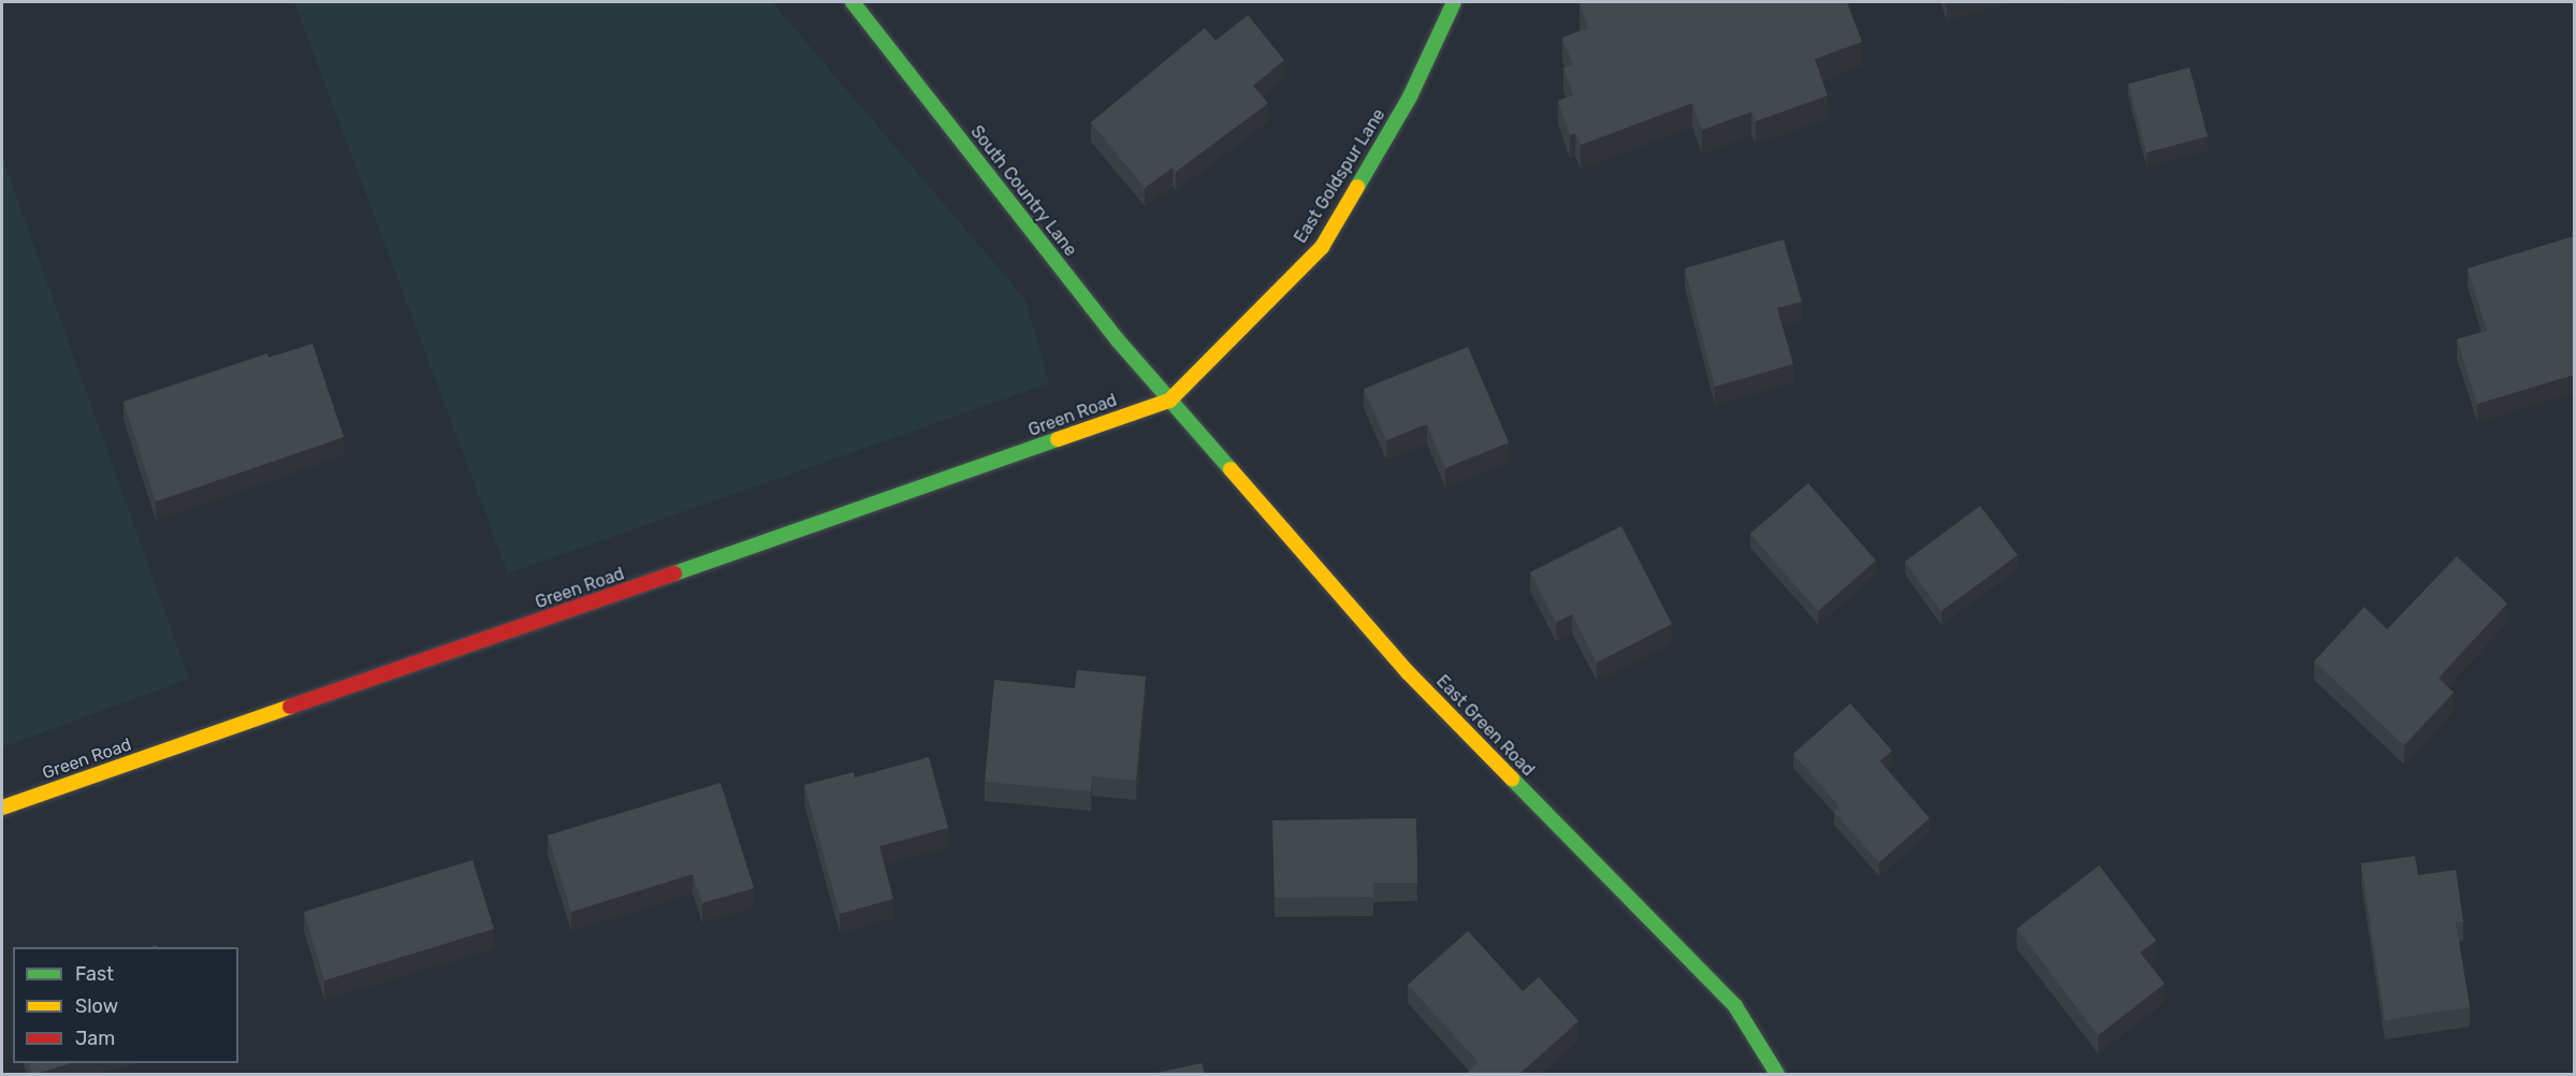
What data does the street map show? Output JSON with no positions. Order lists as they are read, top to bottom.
{
  "streets": {
    "street": [
      "East Goldspur Lane",
      "South Country Lane",
      "Green Road",
      "East Green Road"
    ]
  },
  "crossings": [
    ["East Goldspur Lane", "South Country Lane"],
    ["East Goldspur Lane", "Green Road"],
    ["East Goldspur Lane", "East Green Road"],
    ["South Country Lane", "Green Road"],
    ["South Country Lane", "East Green Road"],
    ["Green Road", "East Green Road"]
  ],
  "legend": ["Fast", "Slow", "Jam"]
}
